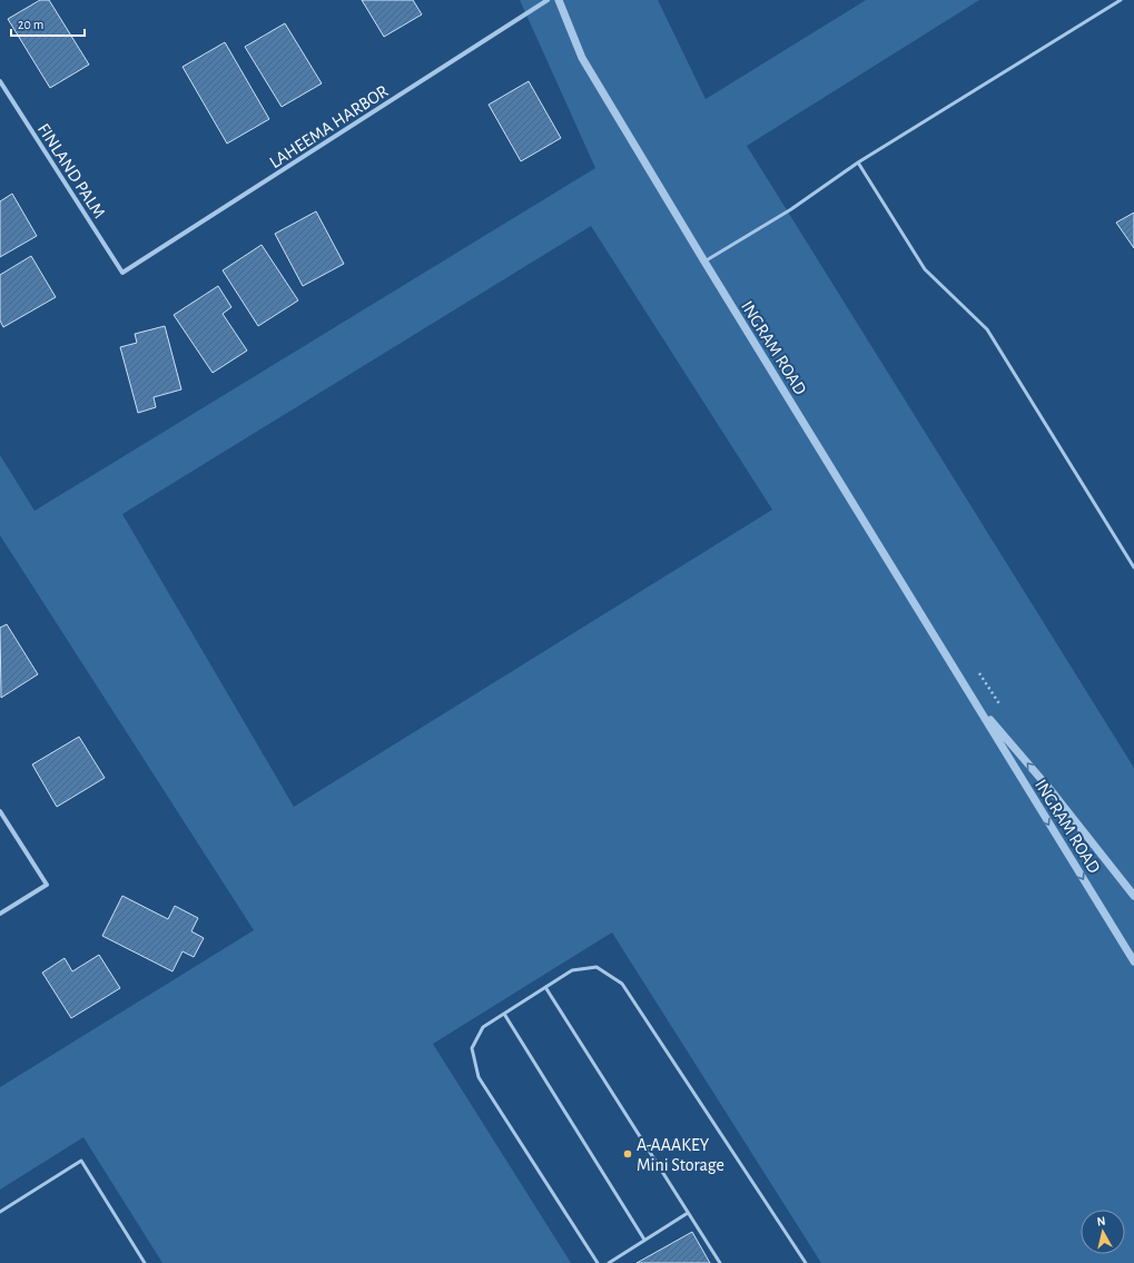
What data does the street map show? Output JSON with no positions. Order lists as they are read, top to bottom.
{
  "streets": {
    "street": ["LAHEEMA HARBOR", "FINLAND PALM", "INGRAM ROAD"]
  },
  "crossings": [
    ["LAHEEMA HARBOR", "FINLAND PALM"]
  ],
  "places": ["A-AAAKEY Mini Storage"],
  "scale_bar": "20 m",
  "north": "top"
}
